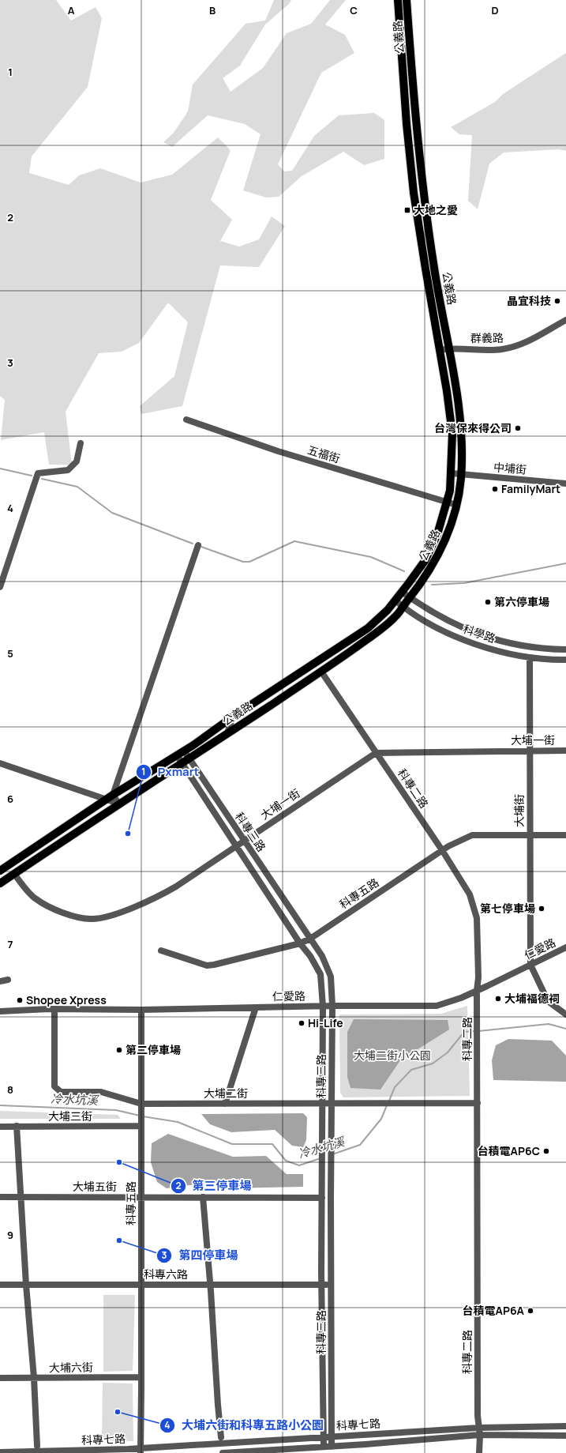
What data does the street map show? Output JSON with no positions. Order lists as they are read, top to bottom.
{
  "streets": {
    "main road": ["公義路"],
    "street": [
      "群義路",
      "五福街",
      "中埔街",
      "科學路",
      "大埔一街",
      "科專二路",
      "大埔街",
      "科專三路",
      "科專五路",
      "仁愛路",
      "大埔二街",
      "大埔三街",
      "大埔五街",
      "科專六路",
      "大埔六街",
      "科專七路"
    ]
  },
  "crossings": [
    ["公義路", "群義路"],
    ["公義路", "五福街"],
    ["公義路", "中埔街"],
    ["公義路", "科學路"],
    ["公義路", "大埔一街"],
    ["公義路", "科專二路"],
    ["公義路", "科專三路"],
    ["科學路", "大埔街"],
    ["大埔一街", "科專二路"],
    ["大埔一街", "大埔街"],
    ["大埔一街", "科專三路"],
    ["科專二路", "科專五路"],
    ["科專二路", "仁愛路"],
    ["科專二路", "大埔二街"],
    ["科專二路", "科專七路"],
    ["大埔街", "科專五路"],
    ["大埔街", "仁愛路"],
    ["科專三路", "科專五路"],
    ["科專三路", "仁愛路"],
    ["科專三路", "大埔二街"],
    ["科專三路", "大埔五街"],
    ["科專三路", "科專六路"],
    ["科專三路", "科專七路"],
    ["科專五路", "仁愛路"],
    ["科專五路", "大埔二街"],
    ["科專五路", "大埔三街"],
    ["科專五路", "大埔五街"],
    ["科專五路", "科專六路"],
    ["科專五路", "大埔六街"],
    ["科專五路", "科專七路"],
    ["仁愛路", "大埔二街"]
  ],
  "water": ["冷水坑溪"],
  "parks": ["大埔二街小公園"],
  "places": {
    "transit": ["大地之愛"],
    "other": [
      "晶宜科技",
      "台灣保來得公司",
      "FamilyMart",
      "第六停車場",
      "Pxmart",
      "第七停車場",
      "大埔福德祠",
      "Shopee Xpress",
      "Hi-Life",
      "第二停車場",
      "台積電AP6C",
      "第三停車場",
      "第四停車場",
      "台積電AP6A",
      "大埔六街和科專五路小公園"
    ]
  },
  "grid": {
    "columns": [
      "A",
      "B",
      "C",
      "D"
    ],
    "rows": [
      "1",
      "2",
      "3",
      "4",
      "5",
      "6",
      "7",
      "8",
      "9"
    ]
  }
}
